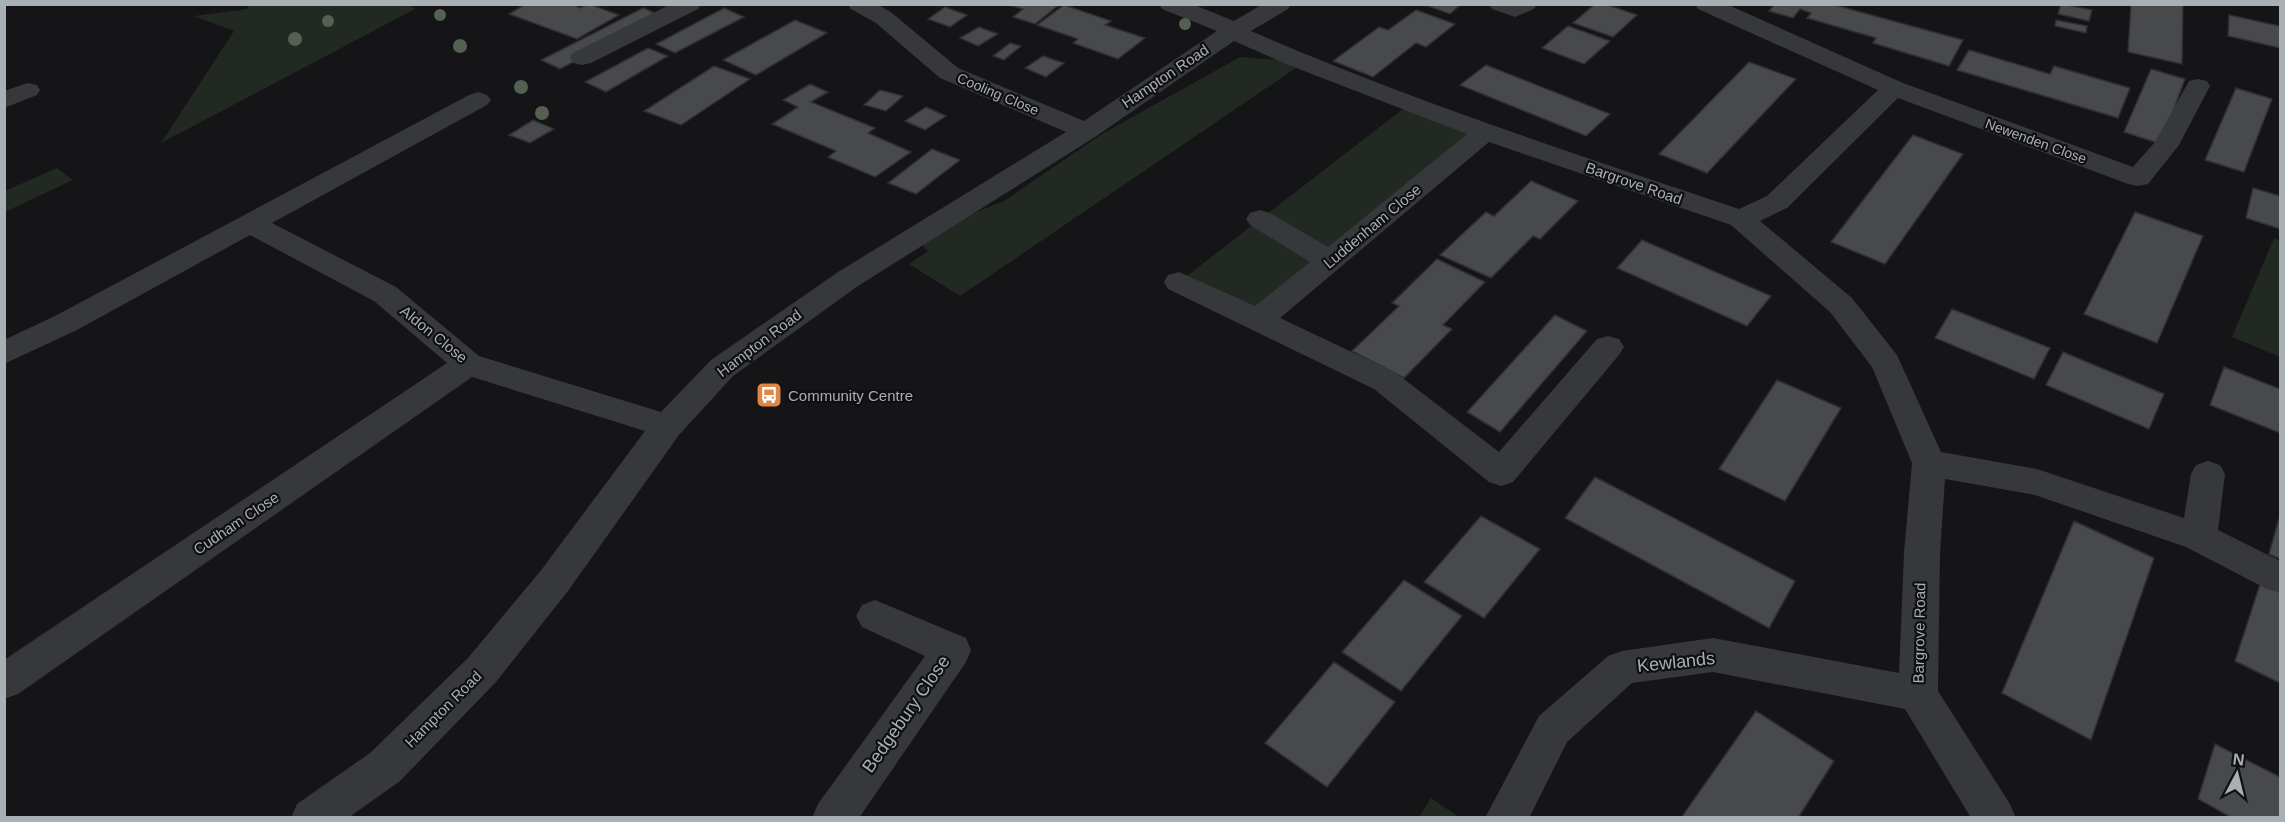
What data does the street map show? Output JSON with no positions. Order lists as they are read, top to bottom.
{
  "streets": {
    "street": [
      "Hampton Road",
      "Cooling Close",
      "Newenden Close",
      "Bargrove Road",
      "Luddenham Close",
      "Aldon Close",
      "Cudham Close",
      "Kewlands",
      "Bedgebury Close"
    ]
  },
  "crossings": [
    ["Hampton Road", "Cooling Close"],
    ["Hampton Road", "Bargrove Road"],
    ["Hampton Road", "Aldon Close"],
    ["Bargrove Road", "Luddenham Close"],
    ["Bargrove Road", "Kewlands"],
    ["Aldon Close", "Cudham Close"]
  ],
  "places": {
    "bus stop": ["Community Centre"]
  },
  "north": "top"
}
